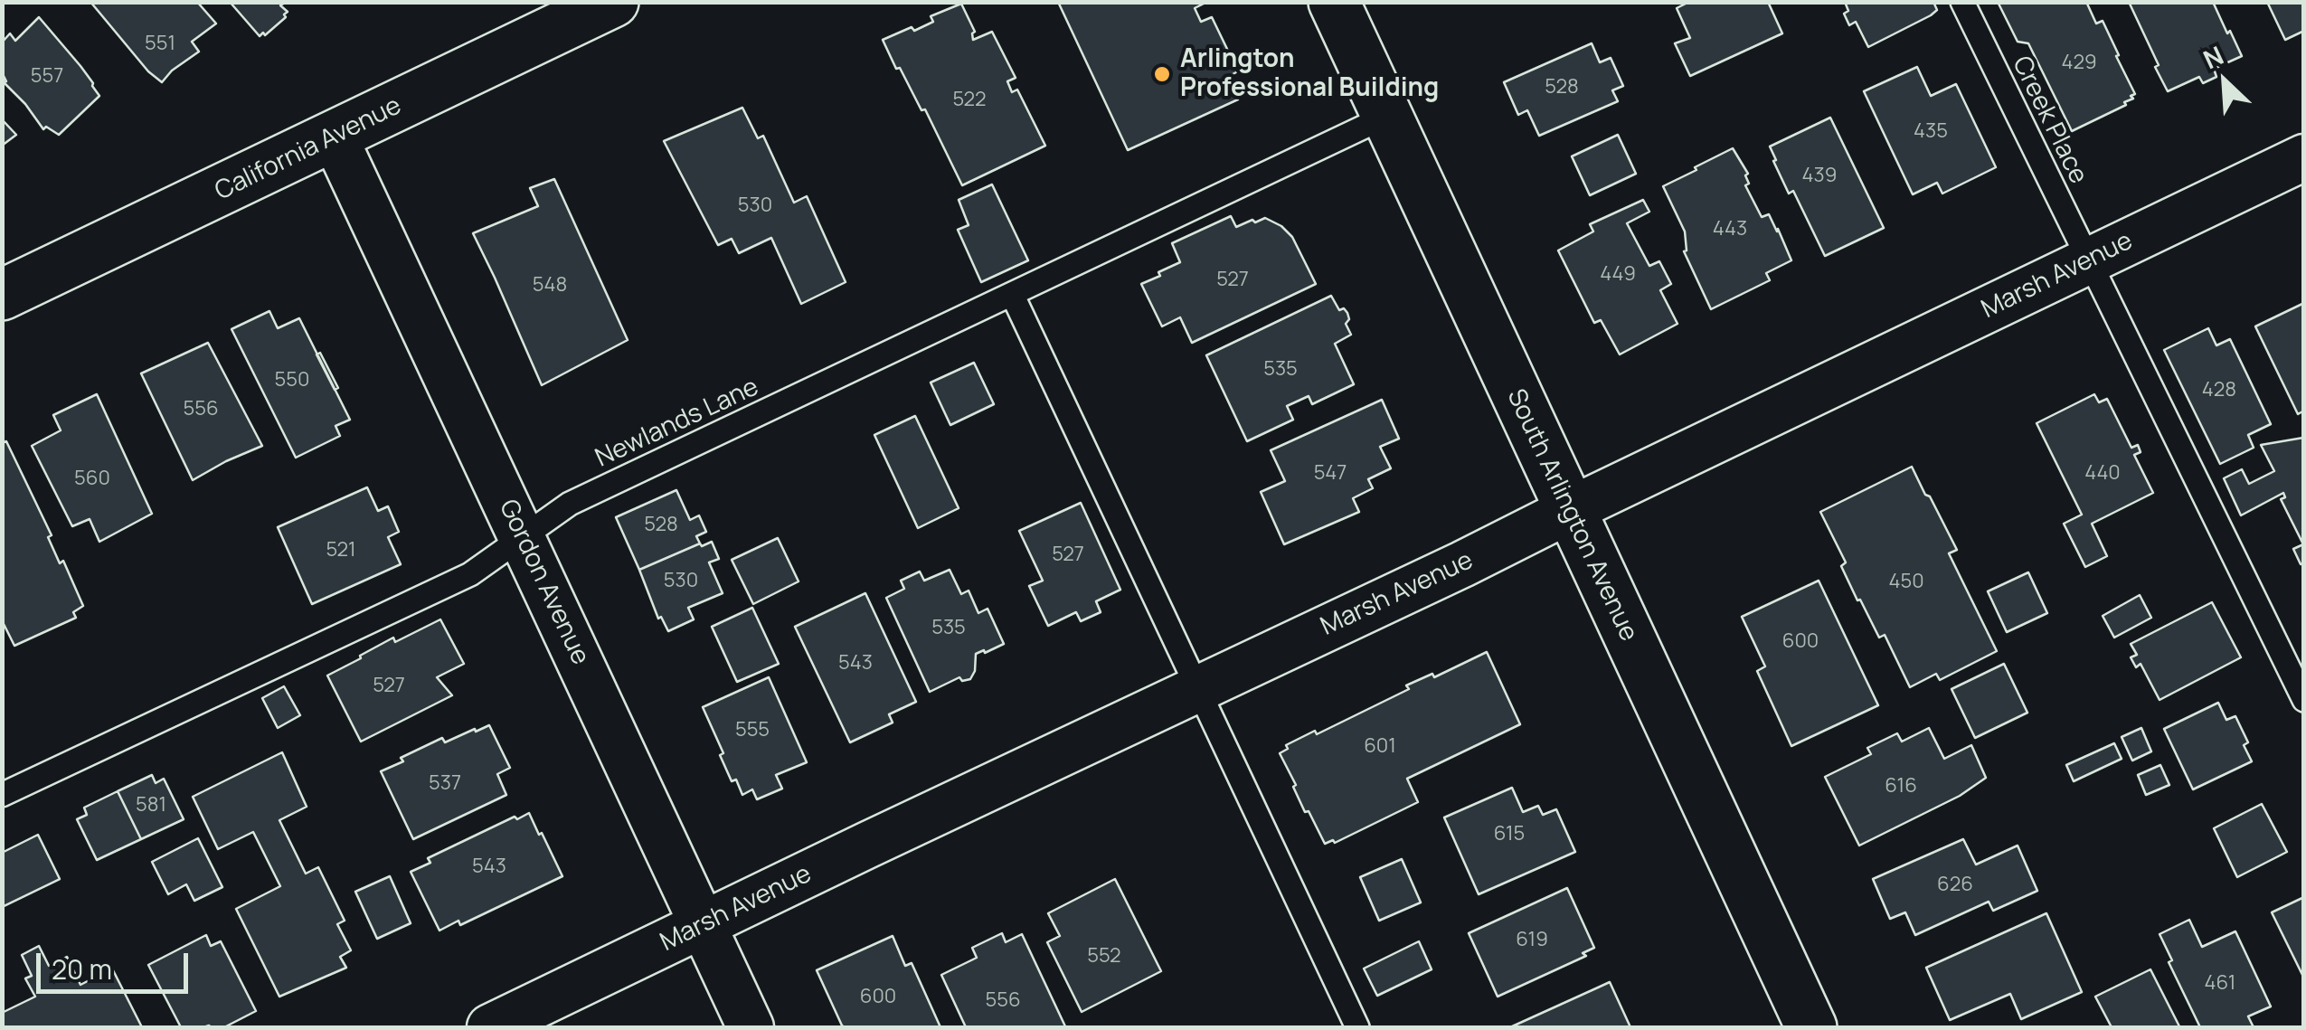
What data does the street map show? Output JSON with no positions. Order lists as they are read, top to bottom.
{
  "streets": {
    "main road": ["California Avenue", "South Arlington Avenue"],
    "street": ["Marsh Avenue", "Gordon Avenue"],
    "lane": ["Creek Place", "Newlands Lane"]
  },
  "crossings": [
    ["Creek Place", "Marsh Avenue"],
    ["California Avenue", "Gordon Avenue"],
    ["Marsh Avenue", "South Arlington Avenue"],
    ["Marsh Avenue", "Gordon Avenue"],
    ["Newlands Lane", "South Arlington Avenue"],
    ["Newlands Lane", "Gordon Avenue"]
  ],
  "places": ["Arlington Professional Building"],
  "house_numbers": [
    "551",
    "429",
    "557",
    "528",
    "522",
    "435",
    "439",
    "530",
    "443",
    "449",
    "527",
    "548",
    "535",
    "550",
    "428",
    "556",
    "547",
    "440",
    "560",
    "528",
    "521",
    "527",
    "530",
    "450",
    "535",
    "600",
    "543",
    "527",
    "555",
    "601",
    "537",
    "616",
    "581",
    "615",
    "543",
    "626",
    "619",
    "552",
    "461",
    "600",
    "556"
  ],
  "scale_bar": "20 m",
  "north": "top left"
}
